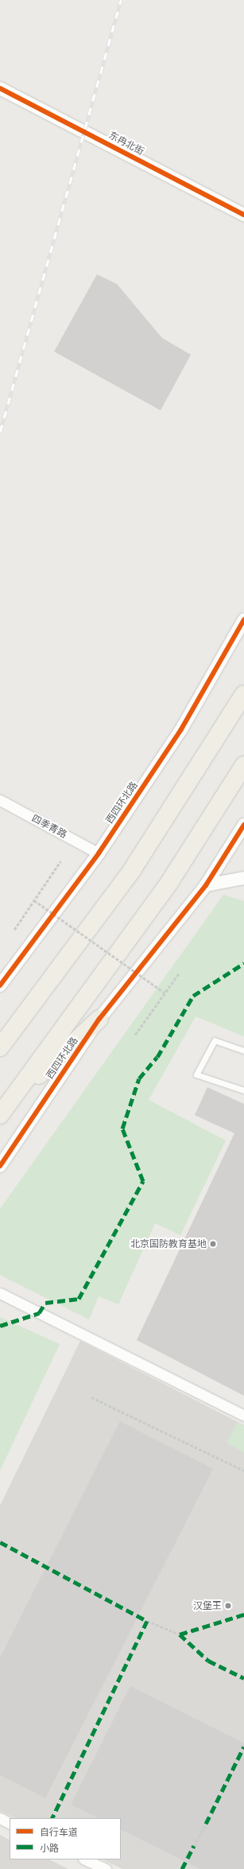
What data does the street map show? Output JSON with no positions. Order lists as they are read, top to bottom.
{
  "streets": {
    "highway": ["西四环北路"],
    "street": ["东冉北街", "四季青路"]
  },
  "crossings": [
    ["西四环北路", "四季青路"]
  ],
  "places": ["北京国防教育基地", "汉堡王"],
  "legend": ["自行车道", "小路"]
}
